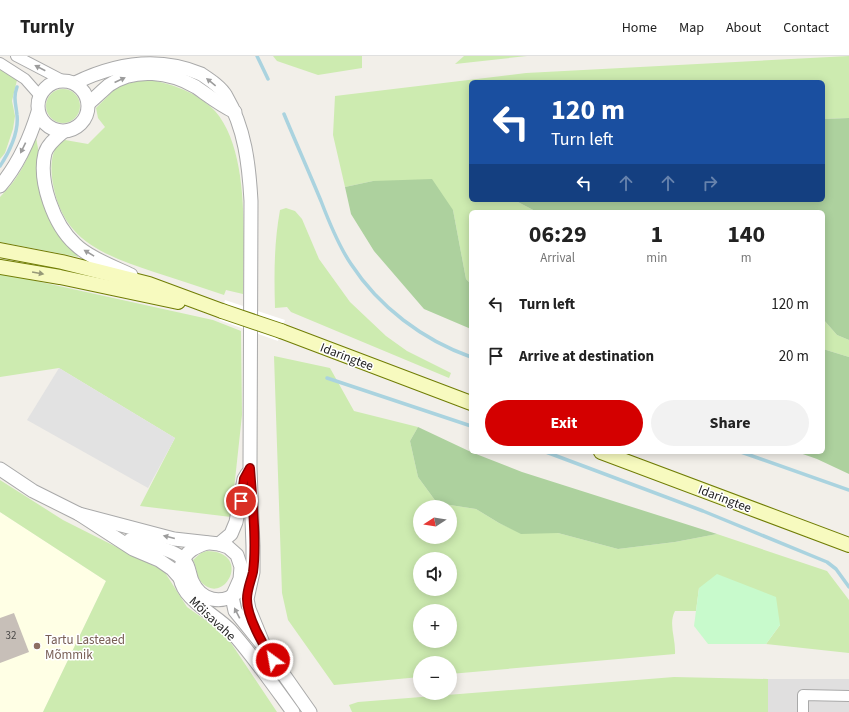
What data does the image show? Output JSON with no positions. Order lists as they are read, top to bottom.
{
  "streets": {
    "main road": ["Idaringtee"],
    "street": ["Mõisavahe"]
  },
  "places": ["Tartu Lasteaed Mõmmik"],
  "house_numbers": ["32"],
  "north": "left",
  "page": {
    "header": "Turnly",
    "nav": [
      "Home",
      "Map",
      "About",
      "Contact"
    ],
    "turn": ["120 m", "Turn left"],
    "eta": [
      "06:29",
      "Arrival",
      "1",
      "min",
      "140",
      "m"
    ],
    "list": [
      {
        "name": "Turn left",
        "value": "120 m"
      },
      {
        "name": "Arrive at destination",
        "value": "20 m"
      }
    ],
    "buttons": ["Exit", "Share"],
    "map_buttons": ["+", "−"]
  }
}
